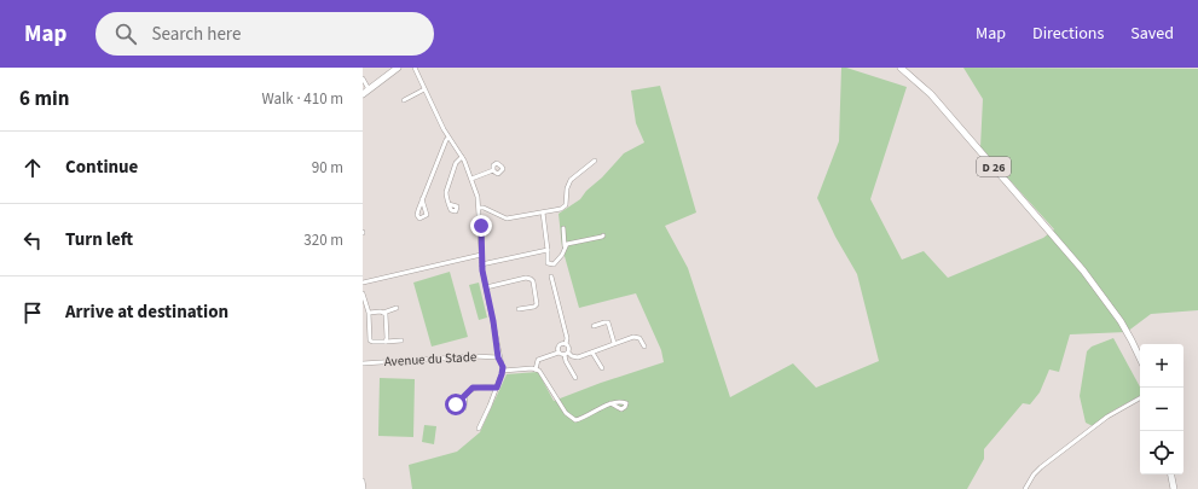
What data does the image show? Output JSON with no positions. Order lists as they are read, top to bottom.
{
  "streets": {
    "main road": ["D 26"],
    "street": ["Avenue du Stade"]
  },
  "page": {
    "header": "Map",
    "search": "Search here",
    "nav": ["Map", "Directions", "Saved"],
    "heading": ["6 min", "Walk · 410 m"],
    "list": [
      ["Continue", "90 m"],
      ["Turn left", "320 m"],
      "Arrive at destination"
    ],
    "map_buttons": ["+", "−"]
  }
}
